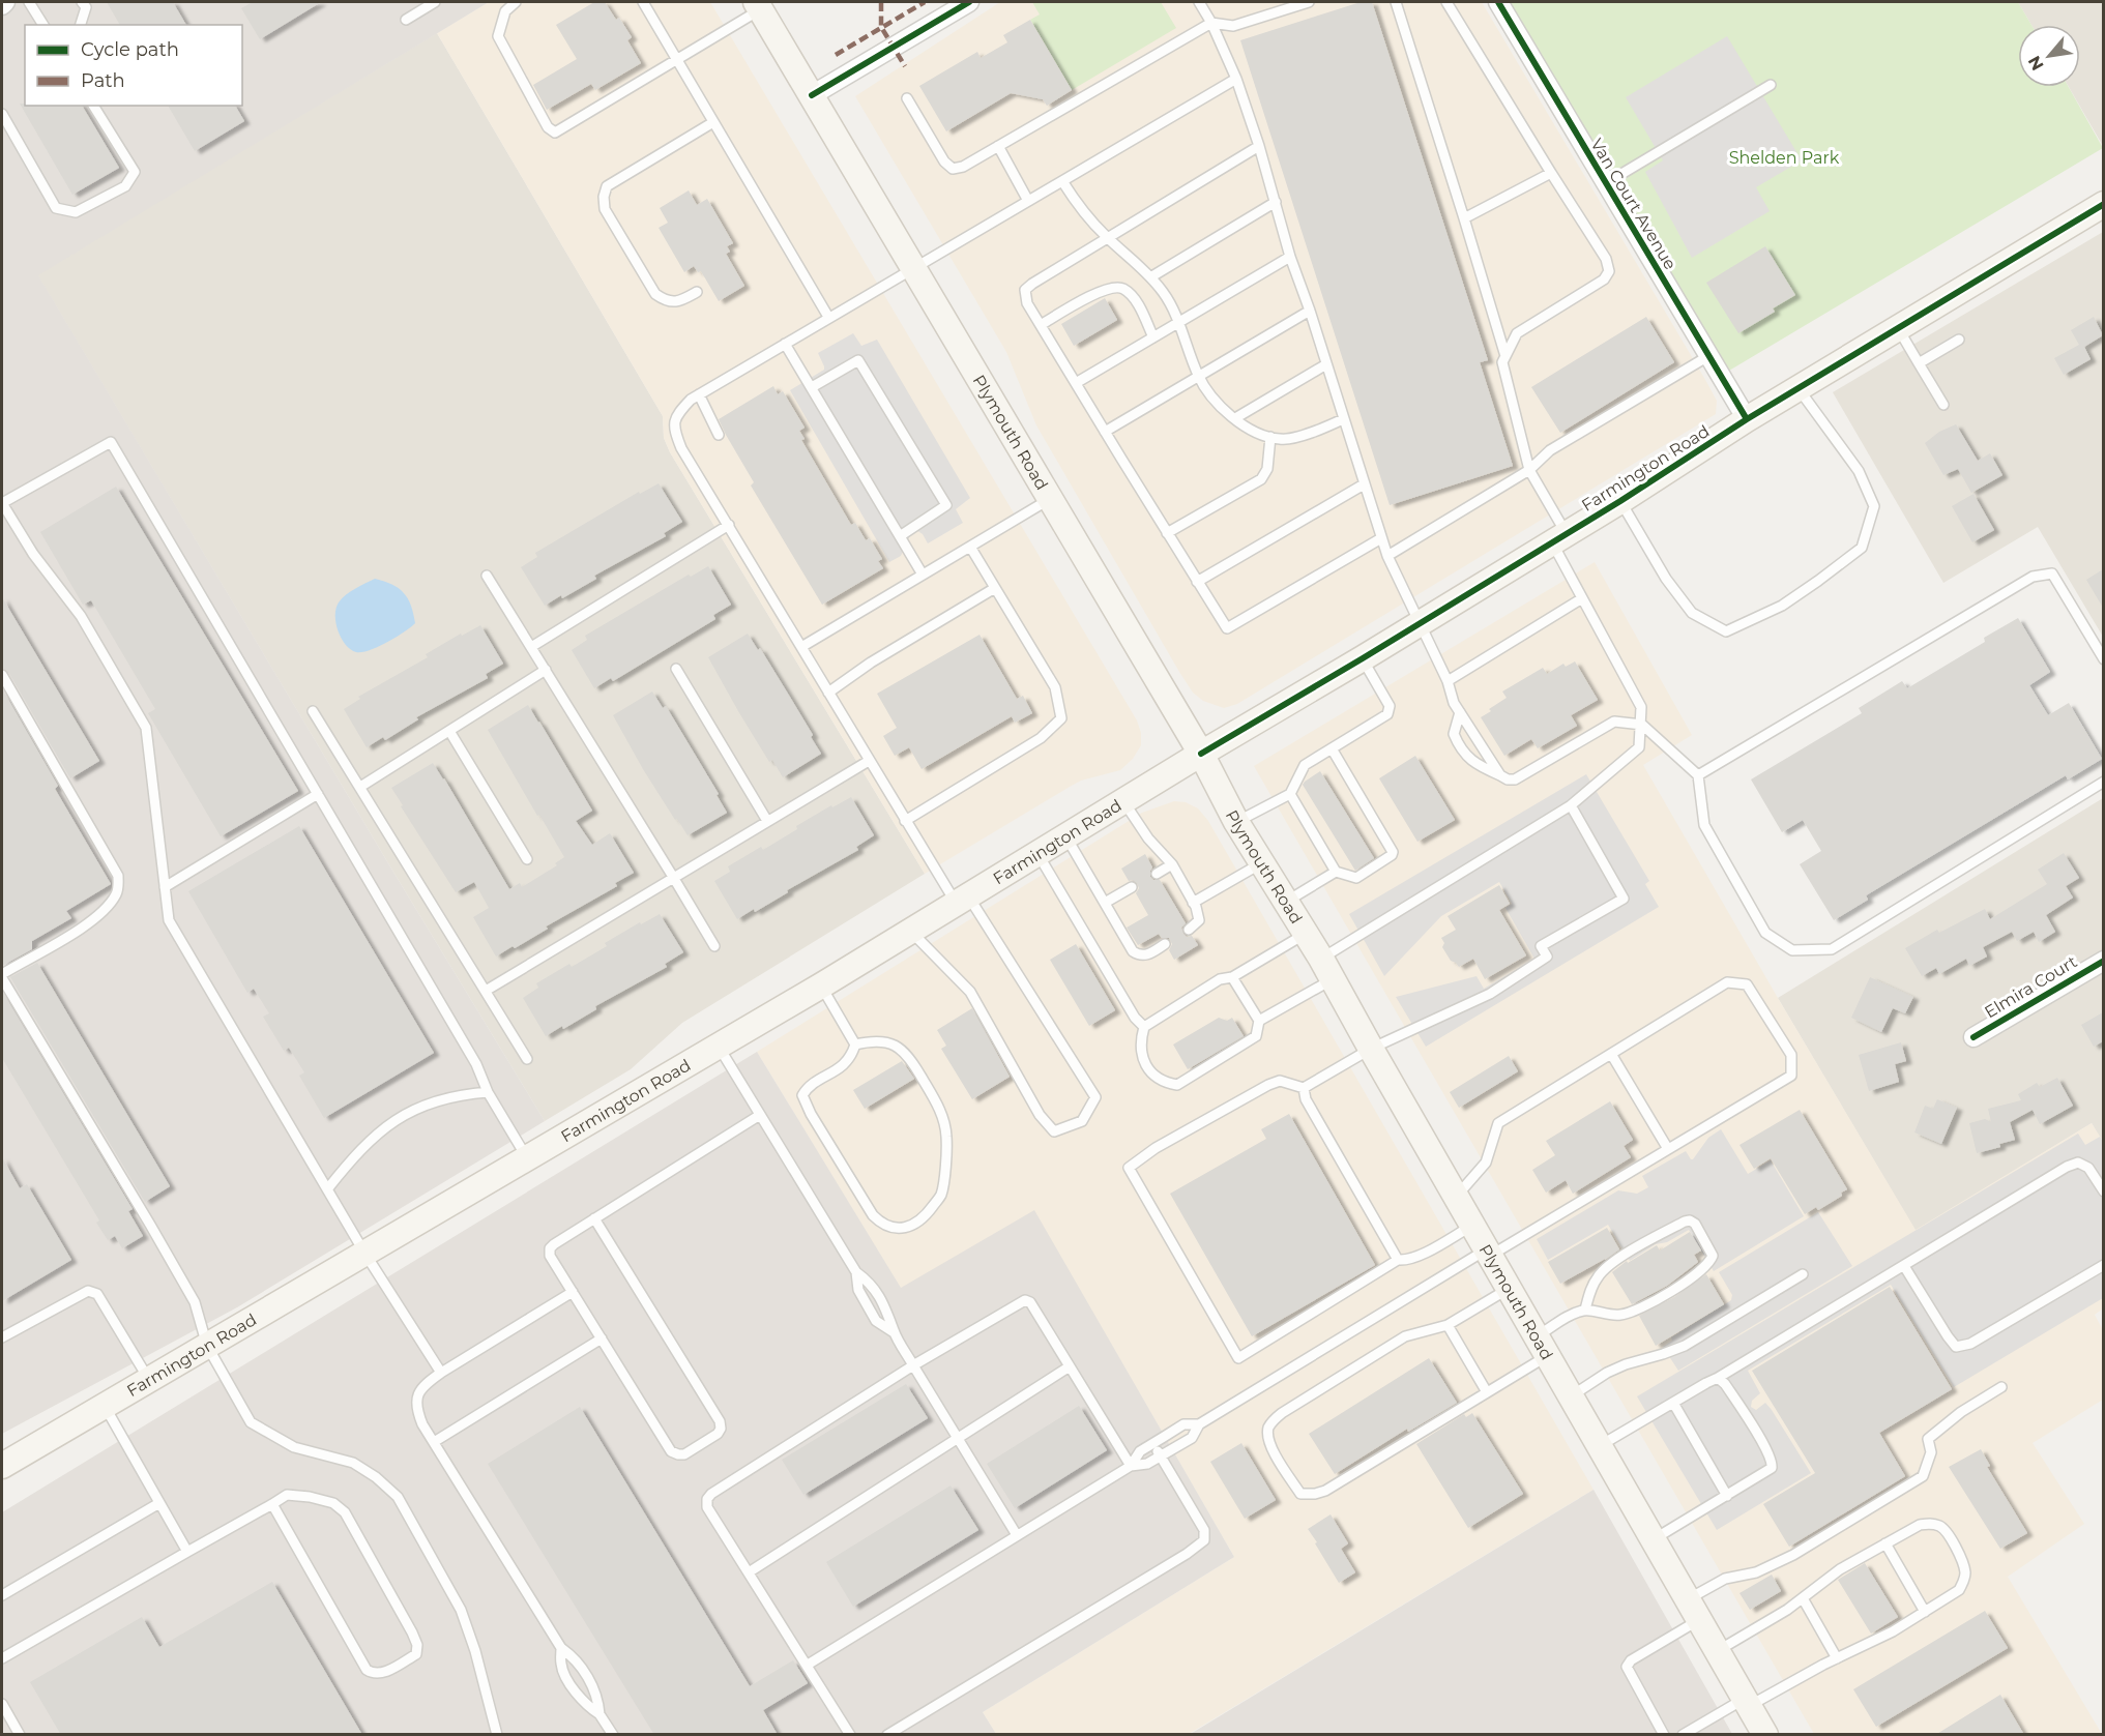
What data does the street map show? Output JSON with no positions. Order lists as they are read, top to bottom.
{
  "streets": {
    "main road": ["Plymouth Road", "Farmington Road"],
    "street": ["Van Court Avenue", "Elmira Court"]
  },
  "crossings": [
    ["Van Court Avenue", "Farmington Road"],
    ["Plymouth Road", "Farmington Road"]
  ],
  "parks": ["Shelden Park"],
  "legend": ["Cycle path", "Path"],
  "north": "bottom left"
}
